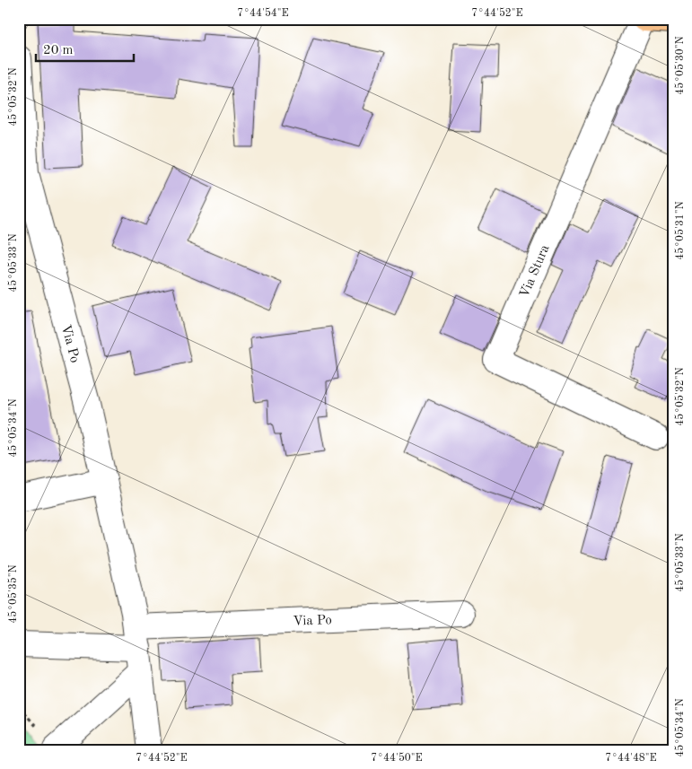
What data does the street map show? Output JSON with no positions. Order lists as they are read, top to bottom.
{
  "streets": {
    "street": ["Via Stura", "Via Po"]
  },
  "scale_bar": "20 m",
  "coordinates": [
    "7°44'54\"E",
    "7°44'52\"E",
    "45°05'30\"N",
    "45°05'32\"N",
    "45°05'31\"N",
    "45°05'33\"N",
    "45°05'34\"N",
    "45°05'35\"N",
    "7°44'50\"E",
    "7°44'48\"E"
  ]
}
